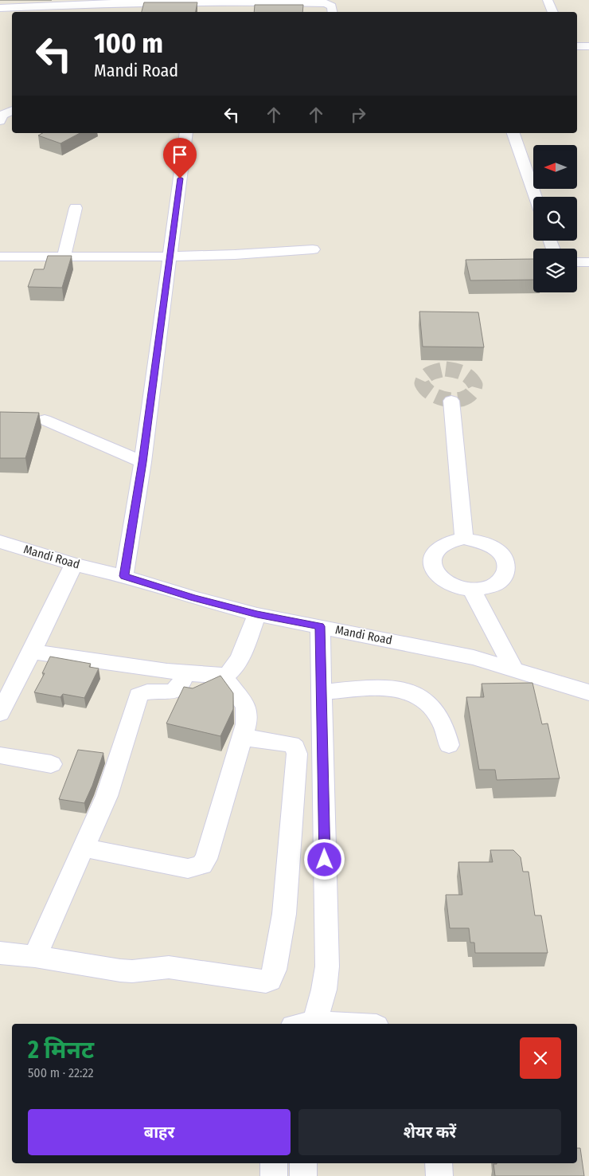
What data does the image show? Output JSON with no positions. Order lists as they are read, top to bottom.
{
  "streets": {
    "street": ["Mandi Road"]
  },
  "north": "left",
  "page": {
    "turn": ["100 m", "Mandi Road"],
    "heading": ["2 मिनट", "500 m · 22:22"],
    "buttons": ["बाहर", "शेयर करें"]
  }
}
